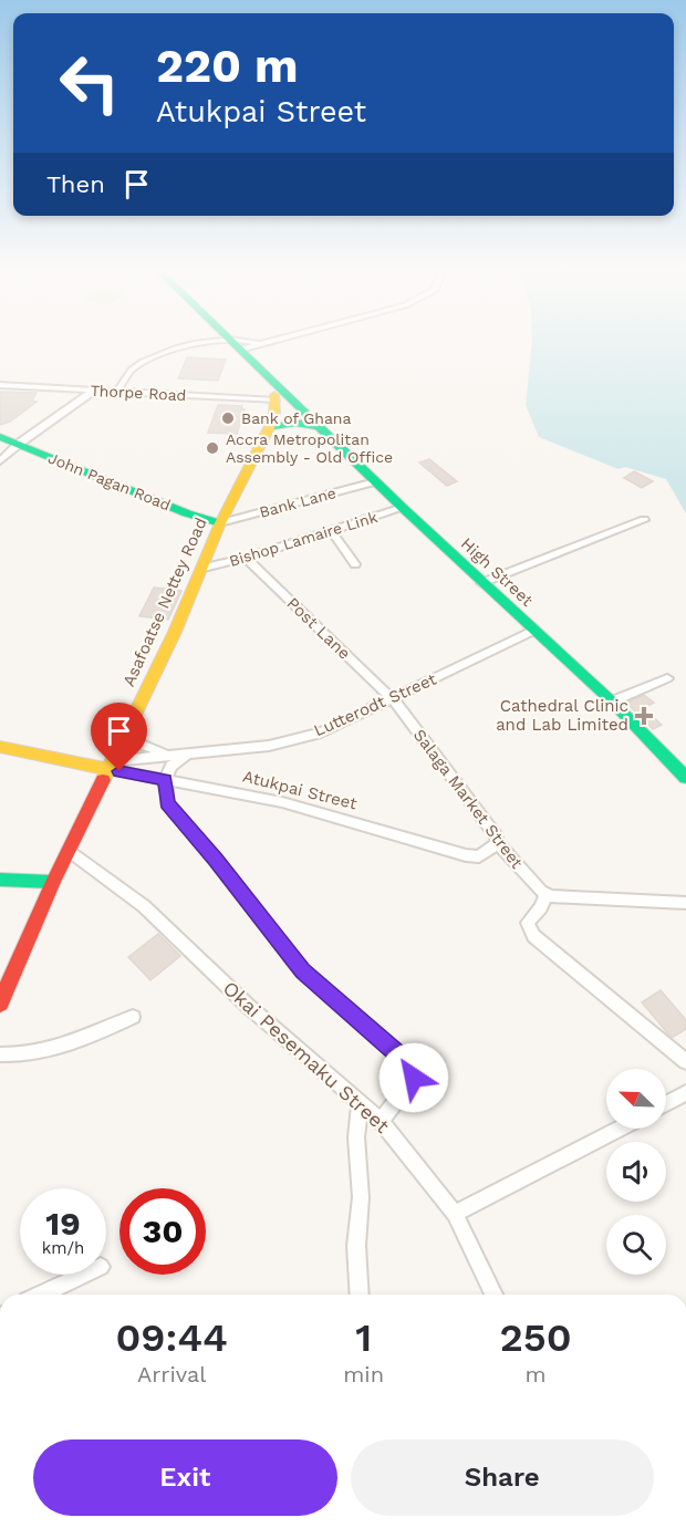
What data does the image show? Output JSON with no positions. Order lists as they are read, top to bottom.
{
  "streets": {
    "main road": ["John Pagan Road", "High Street", "Asafoatse Nettey Road"],
    "street": [
      "Thorpe Road",
      "Bank Lane",
      "Bishop Lamaire Link",
      "Post Lane",
      "Lutterodt Street",
      "Atukpai Street",
      "Salaga Market Street",
      "Okai Pesemaku Street"
    ]
  },
  "crossings": [
    ["Thorpe Road", "High Street"],
    ["Thorpe Road", "Asafoatse Nettey Road"],
    ["John Pagan Road", "Bank Lane"],
    ["John Pagan Road", "Asafoatse Nettey Road"],
    ["Bank Lane", "High Street"],
    ["Bank Lane", "Asafoatse Nettey Road"],
    ["Bishop Lamaire Link", "High Street"],
    ["Bishop Lamaire Link", "Asafoatse Nettey Road"],
    ["Bishop Lamaire Link", "Post Lane"],
    ["High Street", "Asafoatse Nettey Road"],
    ["High Street", "Lutterodt Street"],
    ["Asafoatse Nettey Road", "Atukpai Street"],
    ["Asafoatse Nettey Road", "Okai Pesemaku Street"],
    ["Post Lane", "Lutterodt Street"],
    ["Post Lane", "Salaga Market Street"],
    ["Lutterodt Street", "Salaga Market Street"],
    ["Atukpai Street", "Salaga Market Street"]
  ],
  "places": {
    "other": ["Bank of Ghana", "Accra Metropolitan Assembly - Old Office"],
    "health": ["Cathedral Clinic and Lab Limited"]
  },
  "north": "top left",
  "page": {
    "turn": ["220 m", "Atukpai Street"],
    "then": "Then",
    "speed": "19 km/h",
    "limit": "30",
    "eta": [
      "09:44",
      "Arrival",
      "1",
      "min",
      "250",
      "m"
    ],
    "buttons": ["Exit", "Share"]
  }
}
